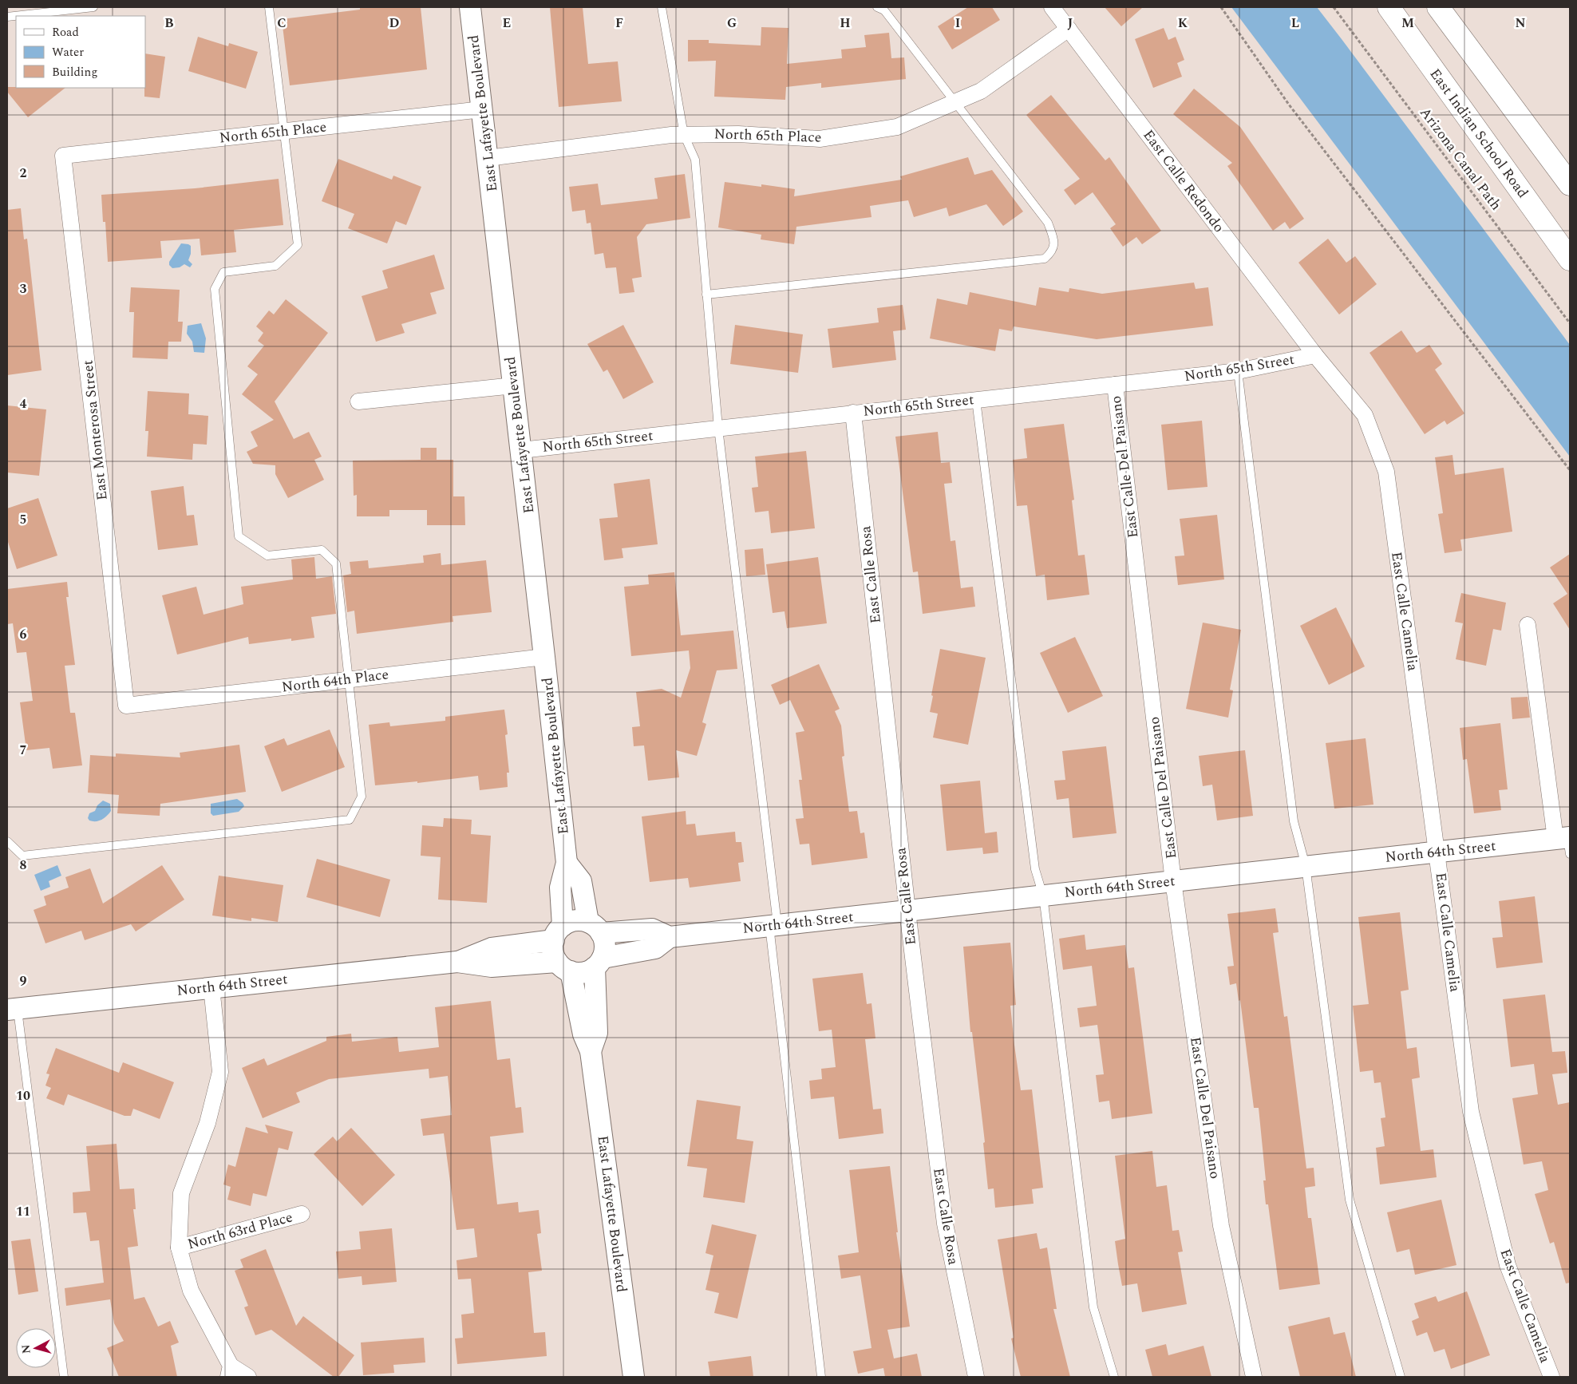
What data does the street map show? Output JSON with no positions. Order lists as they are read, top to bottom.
{
  "streets": {
    "main road": ["East Indian School Road"],
    "street": [
      "East Lafayette Boulevard",
      "North 65th Place",
      "East Calle Redondo",
      "North 65th Street",
      "East Monterosa Street",
      "East Calle Del Paisano",
      "East Calle Rosa",
      "East Calle Camelia",
      "North 64th Place",
      "North 64th Street",
      "North 63rd Place"
    ],
    "path": ["Arizona Canal Path"]
  },
  "crossings": [
    ["East Lafayette Boulevard", "North 65th Place"],
    ["East Lafayette Boulevard", "North 65th Street"],
    ["East Lafayette Boulevard", "North 64th Place"],
    ["East Lafayette Boulevard", "North 64th Street"],
    ["North 65th Place", "East Calle Redondo"],
    ["North 65th Place", "East Monterosa Street"],
    ["East Calle Redondo", "North 65th Street"],
    ["East Calle Redondo", "East Calle Camelia"],
    ["North 65th Street", "East Calle Del Paisano"],
    ["North 65th Street", "East Calle Rosa"],
    ["North 65th Street", "East Calle Camelia"],
    ["East Monterosa Street", "North 64th Place"],
    ["East Calle Del Paisano", "North 64th Street"],
    ["East Calle Rosa", "North 64th Street"],
    ["East Calle Camelia", "North 64th Street"]
  ],
  "legend": ["Road", "Water", "Building"],
  "north": "left",
  "grid": {
    "columns": [
      "B",
      "C",
      "D",
      "E",
      "F",
      "G",
      "H",
      "I",
      "J",
      "K",
      "L",
      "M",
      "N"
    ],
    "rows": [
      "2",
      "3",
      "4",
      "5",
      "6",
      "7",
      "8",
      "9",
      "10",
      "11"
    ]
  }
}
